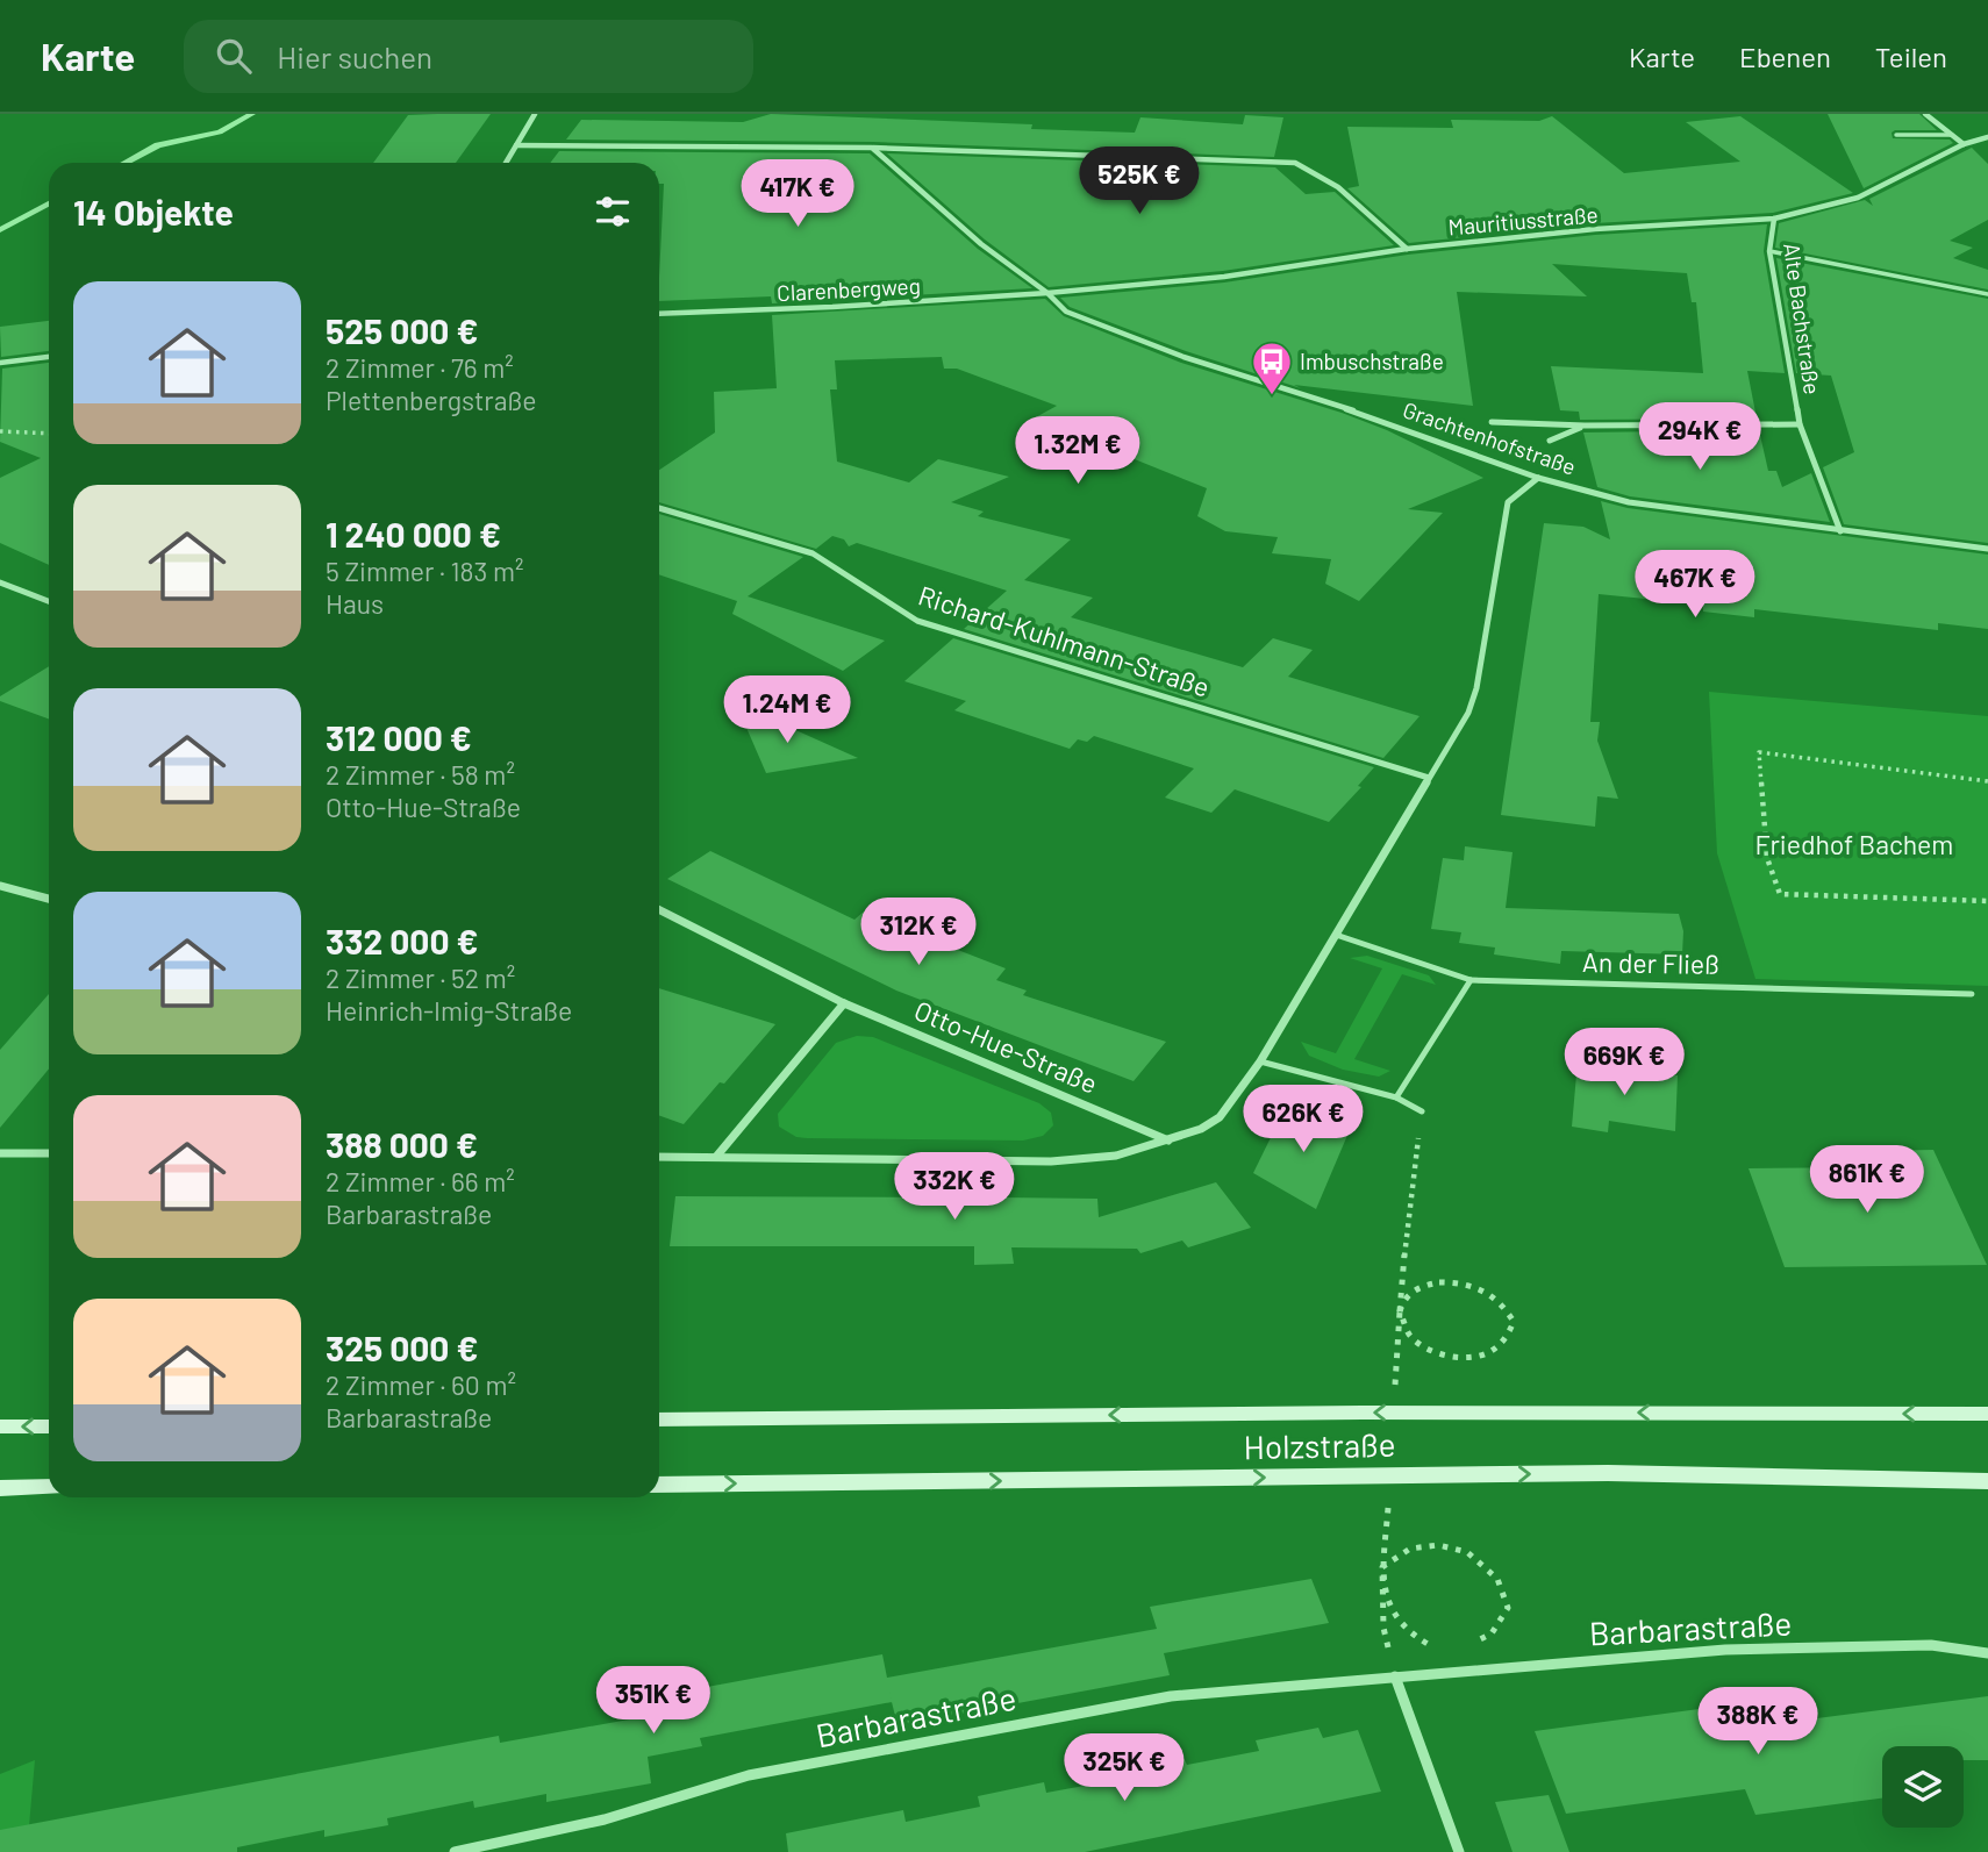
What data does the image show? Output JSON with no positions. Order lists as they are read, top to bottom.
{
  "streets": {
    "main road": ["Holzstraße"],
    "street": [
      "Mauritiusstraße",
      "Clarenbergweg",
      "Alte Bachstraße",
      "Grachtenhofstraße",
      "Richard-Kuhlmann-Straße",
      "Otto-Hue-Straße",
      "Barbarastraße"
    ],
    "lane": ["An der Fließ"]
  },
  "crossings": [
    ["Mauritiusstraße", "Clarenbergweg"],
    ["Mauritiusstraße", "Alte Bachstraße"],
    ["Mauritiusstraße", "Grachtenhofstraße"],
    ["Clarenbergweg", "Grachtenhofstraße"],
    ["Alte Bachstraße", "Grachtenhofstraße"]
  ],
  "parks": ["Friedhof Bachem"],
  "places": {
    "bus stop": ["Imbuschstraße"]
  },
  "page": {
    "header": "Karte",
    "search": "Hier suchen",
    "nav": ["Karte", "Ebenen", "Teilen"],
    "price": [
      "525K €",
      "417K €",
      "294K €",
      "1.32M €",
      "467K €",
      "1.24M €",
      "312K €",
      "669K €",
      "626K €",
      "861K €",
      "332K €",
      "351K €",
      "388K €",
      "325K €"
    ],
    "heading": "14 Objekte",
    "list": [
      {
        "name": "525 000 €",
        "note": "2 Zimmer · 76 m² · Plettenbergstraße"
      },
      {
        "name": "1 240 000 €",
        "note": "5 Zimmer · 183 m² · Haus"
      },
      {
        "name": "312 000 €",
        "note": "2 Zimmer · 58 m² · Otto-Hue-Straße"
      },
      {
        "name": "332 000 €",
        "note": "2 Zimmer · 52 m² · Heinrich-Imig-Straße"
      },
      {
        "name": "388 000 €",
        "note": "2 Zimmer · 66 m² · Barbarastraße"
      },
      {
        "name": "325 000 €",
        "note": "2 Zimmer · 60 m² · Barbarastraße"
      }
    ]
  }
}
